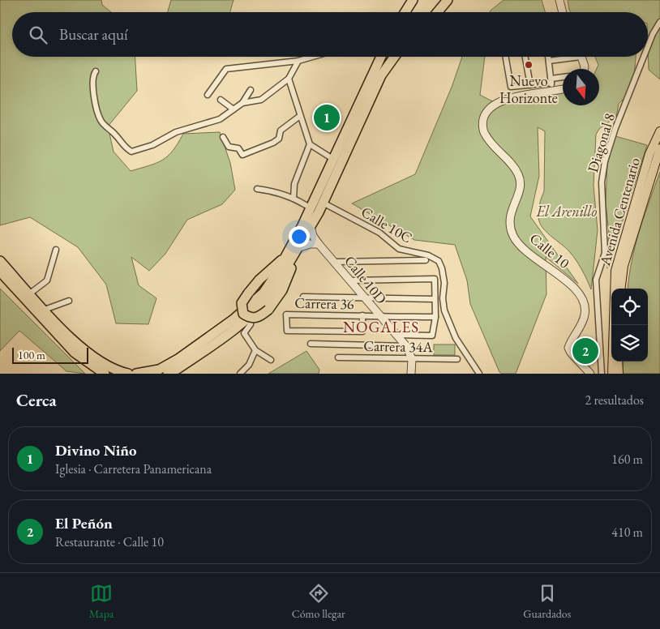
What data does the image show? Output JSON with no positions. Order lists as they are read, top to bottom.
{
  "streets": {
    "main road": ["Avenida Centenario"],
    "street": [
      "Diagonal 8",
      "Calle 10C",
      "Calle 10",
      "Calle 10D",
      "Carrera 36",
      "Carrera 34A"
    ]
  },
  "crossings": [
    ["Calle 10D", "Carrera 36"],
    ["Calle 10D", "Carrera 34A"]
  ],
  "districts": ["NOGALES"],
  "parks": ["El Arenillo"],
  "places": ["Nuevo Horizonte"],
  "scale_bar": "100 m",
  "north": "bottom",
  "page": {
    "search": "Buscar aquí",
    "pins": ["1", "2"],
    "scale": "100 m",
    "heading": ["Cerca", "2 resultados"],
    "list": [
      {
        "mark": "1",
        "name": "Divino Niño",
        "note": "Iglesia · Carretera Panamericana",
        "value": "160 m"
      },
      {
        "mark": "2",
        "name": "El Peñón",
        "note": "Restaurante · Calle 10",
        "value": "410 m"
      }
    ],
    "nav": ["Mapa", "Cómo llegar", "Guardados"]
  }
}
